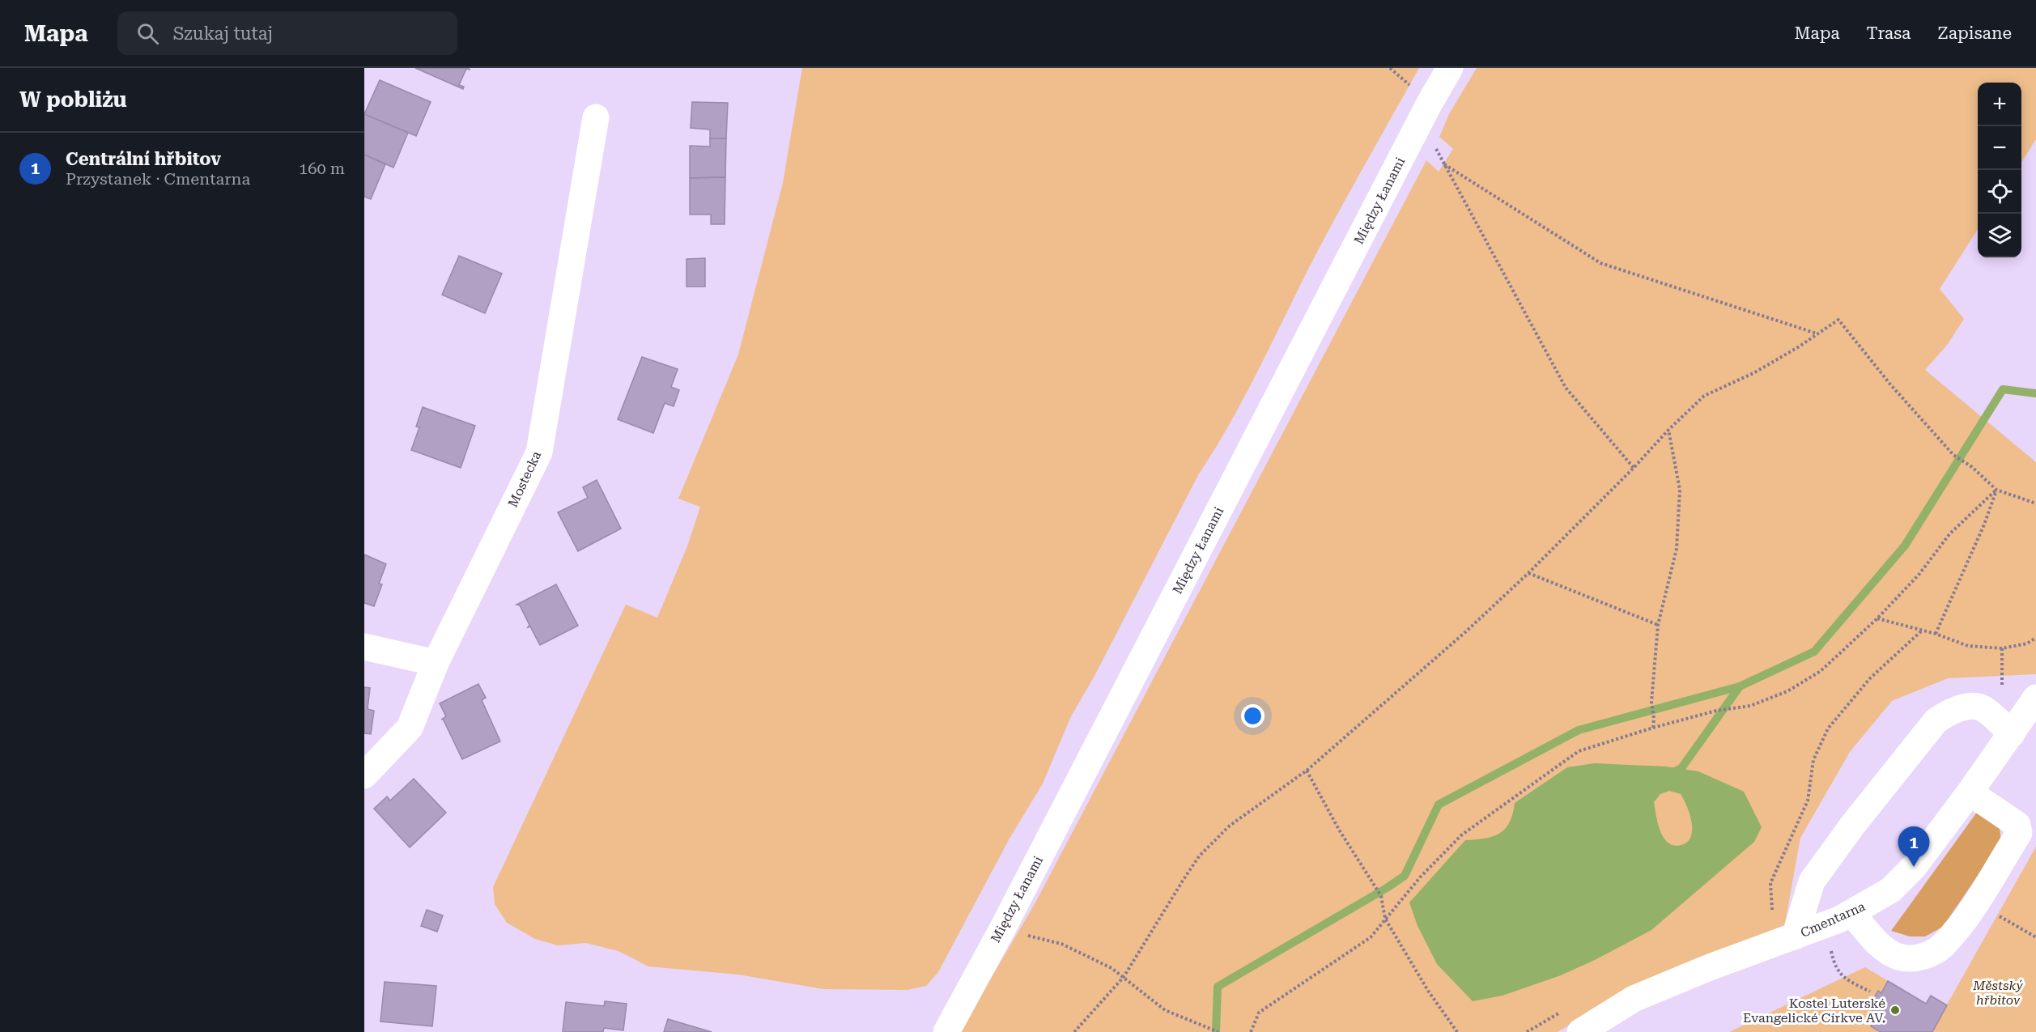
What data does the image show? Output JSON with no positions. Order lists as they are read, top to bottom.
{
  "streets": {
    "street": ["Między Łanami", "Mostecka", "Cmentarna"]
  },
  "parks": ["Městský hřbitov"],
  "places": ["Kostel Luterské Evangelické Církve AV."],
  "page": {
    "header": "Mapa",
    "search": "Szukaj tutaj",
    "nav": ["Mapa", "Trasa", "Zapisane"],
    "heading": "W pobliżu",
    "map_buttons": ["+", "−"],
    "list": [
      {
        "mark": "1",
        "name": "Centrální hřbitov",
        "note": "Przystanek · Cmentarna",
        "value": "160 m"
      }
    ],
    "pins": "1"
  }
}
